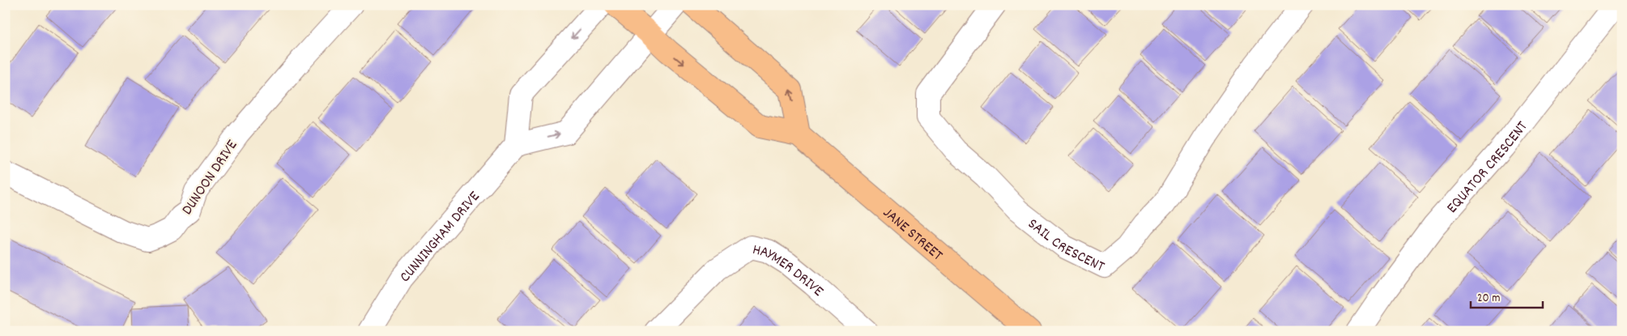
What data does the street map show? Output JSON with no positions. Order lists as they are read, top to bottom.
{
  "streets": {
    "main road": ["JANE STREET"],
    "street": [
      "EQUATOR CRESCENT",
      "DUNOON DRIVE",
      "CUNNINGHAM DRIVE",
      "SAIL CRESCENT",
      "HAYMER DRIVE"
    ]
  },
  "scale_bar": "20 m"
}
